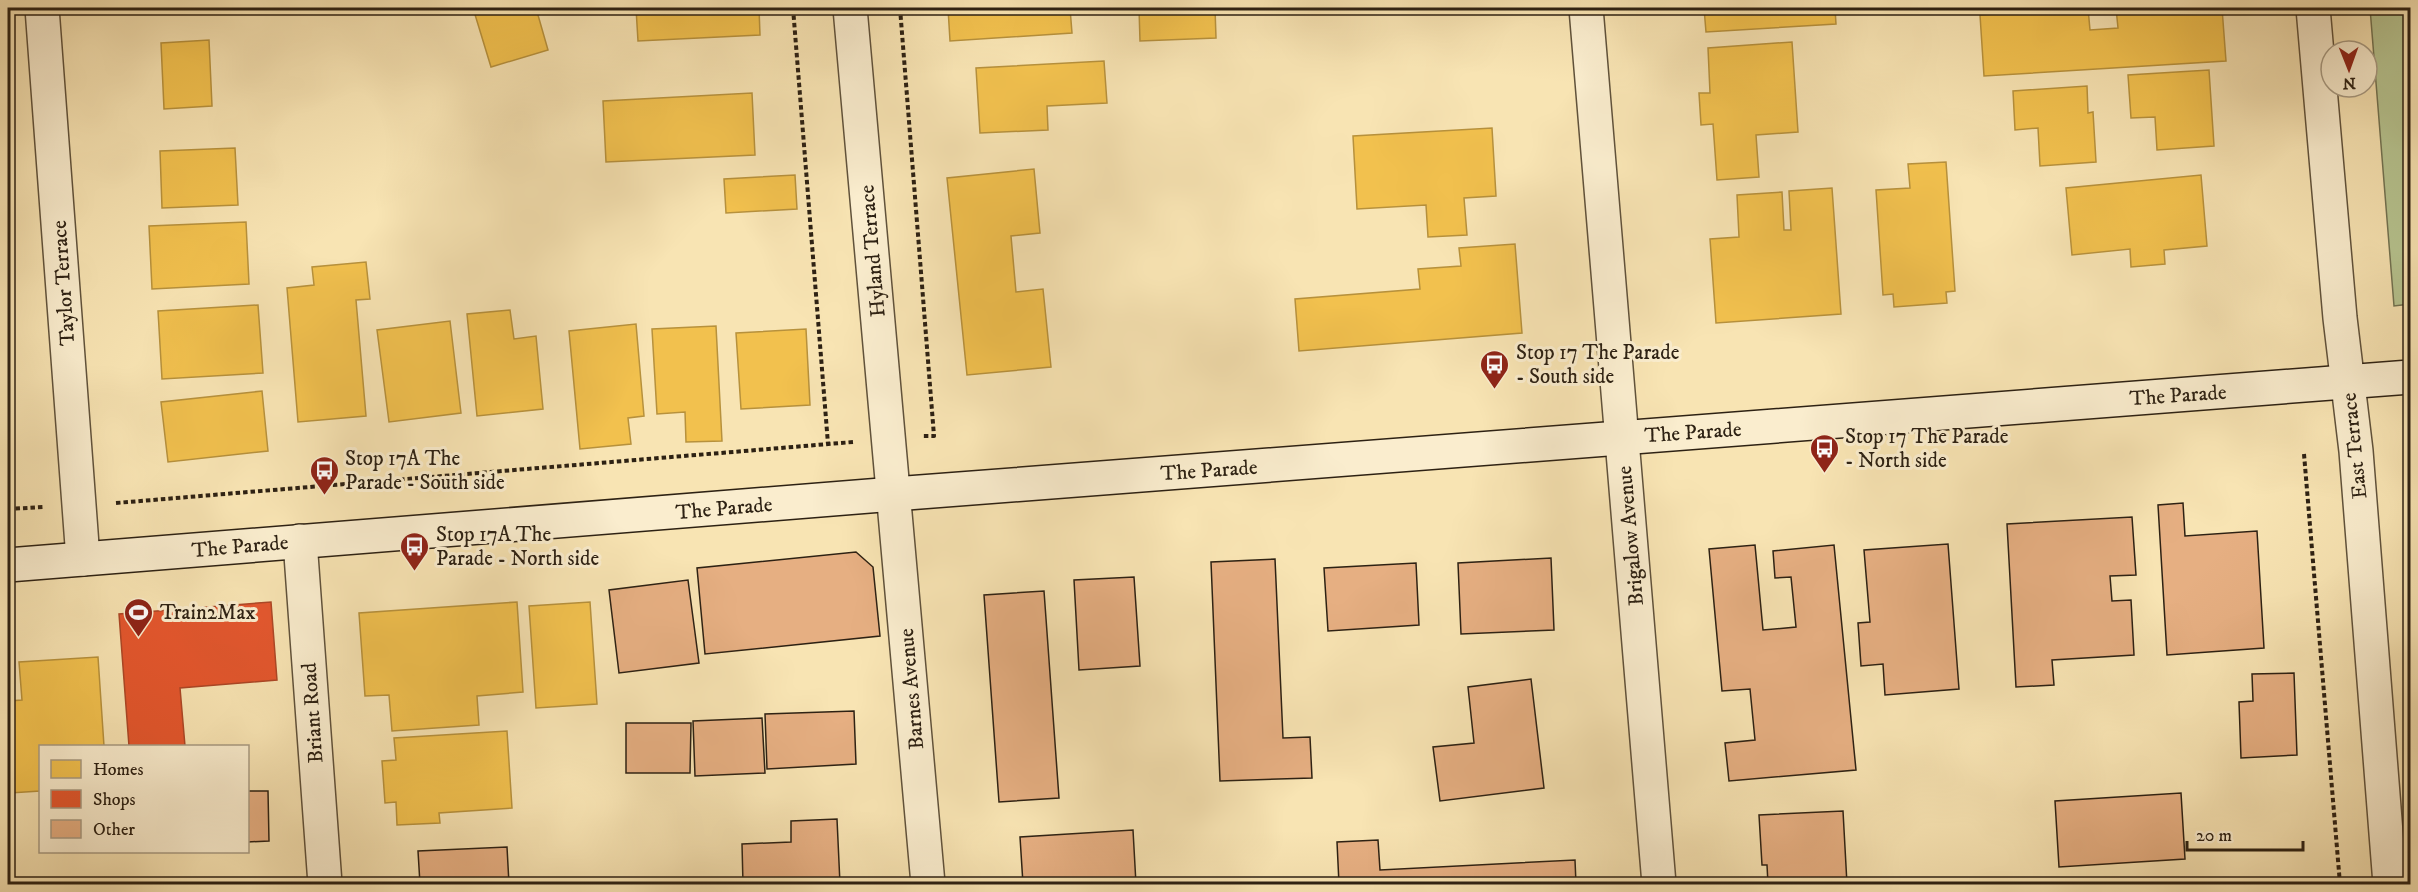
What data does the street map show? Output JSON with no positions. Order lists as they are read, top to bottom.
{
  "streets": {
    "street": [
      "Hyland Terrace",
      "Taylor Terrace",
      "The Parade",
      "East Terrace",
      "Brigalow Avenue",
      "Barnes Avenue",
      "Briant Road"
    ]
  },
  "crossings": [
    ["Hyland Terrace", "The Parade"],
    ["Hyland Terrace", "Barnes Avenue"],
    ["Taylor Terrace", "The Parade"],
    ["The Parade", "East Terrace"],
    ["The Parade", "Brigalow Avenue"],
    ["The Parade", "Barnes Avenue"],
    ["The Parade", "Briant Road"]
  ],
  "places": {
    "bus stop": [
      "Stop 17 The Parade - South side",
      "Stop 17 The Parade - North side",
      "Stop 17A The Parade - South side",
      "Stop 17A The Parade - North side"
    ],
    "sports": ["Train2Max"]
  },
  "legend": ["Homes", "Shops", "Other"],
  "scale_bar": "20 m",
  "north": "bottom"
}
